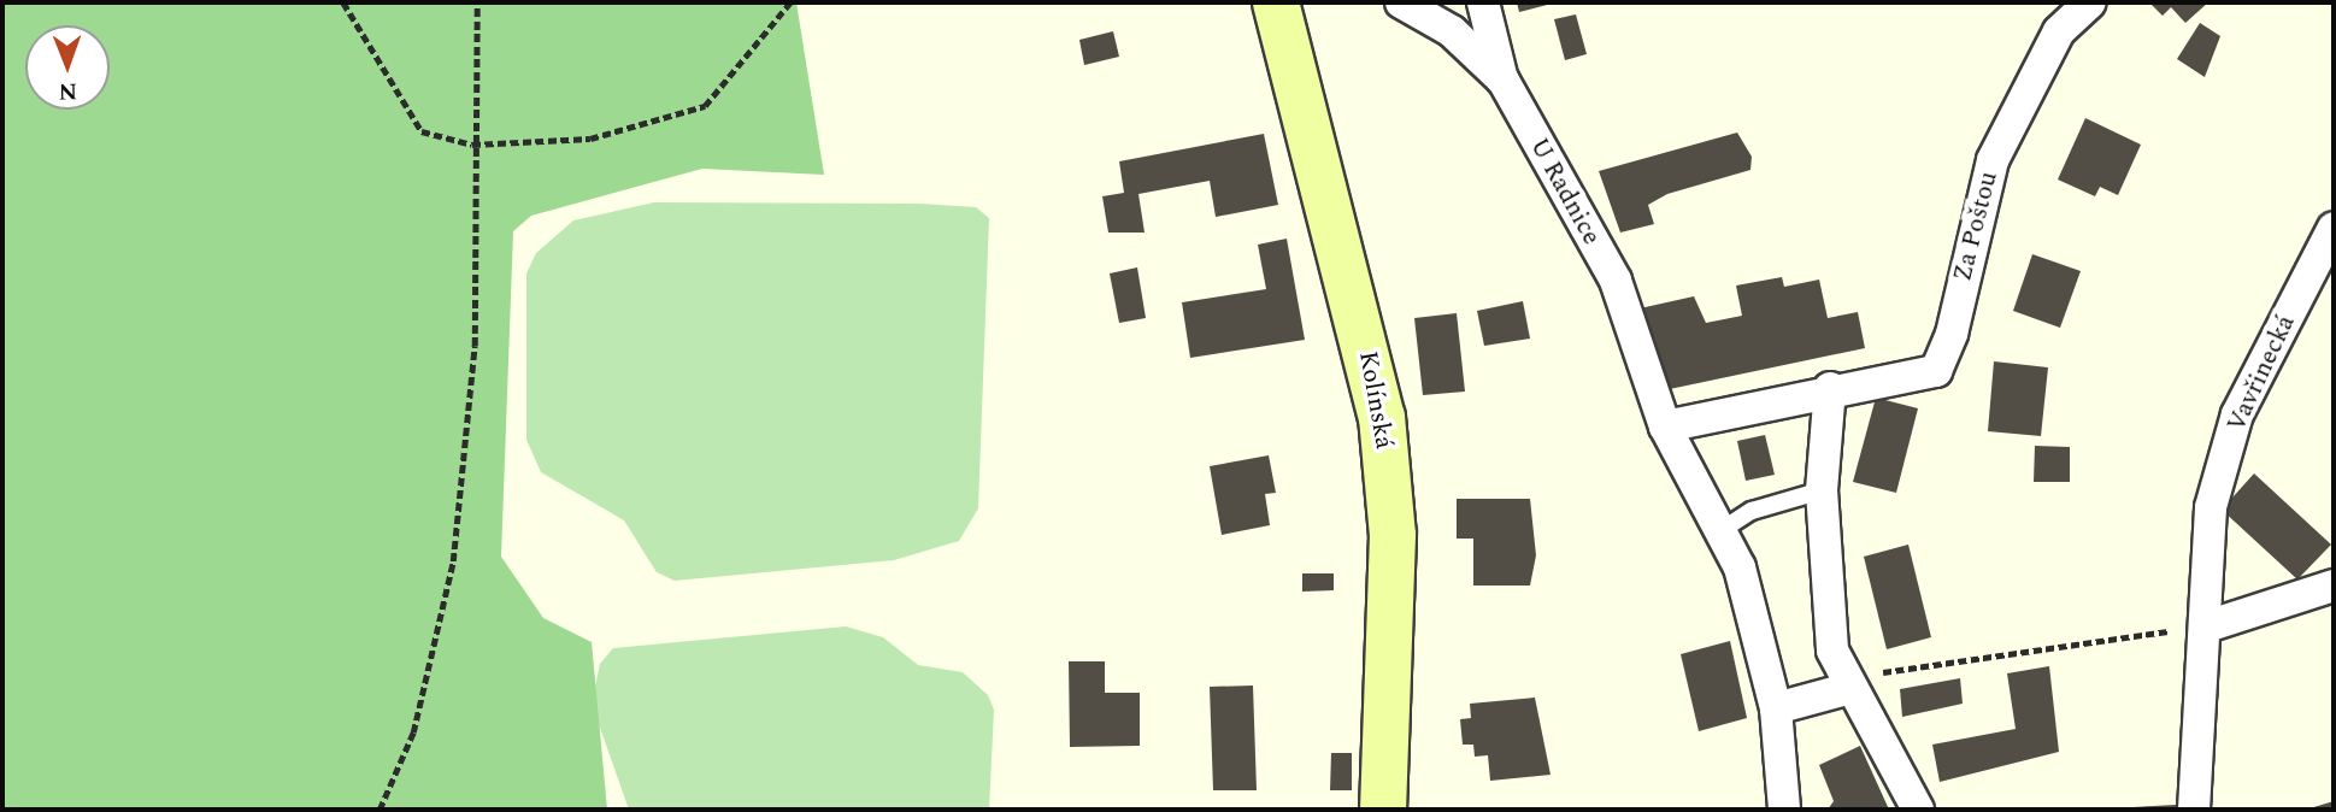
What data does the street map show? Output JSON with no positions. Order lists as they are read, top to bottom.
{
  "streets": {
    "street": [
      "U Radnice",
      "Za Poštou",
      "Vavřinecká",
      "Kolínská"
    ]
  },
  "north": "bottom"
}
